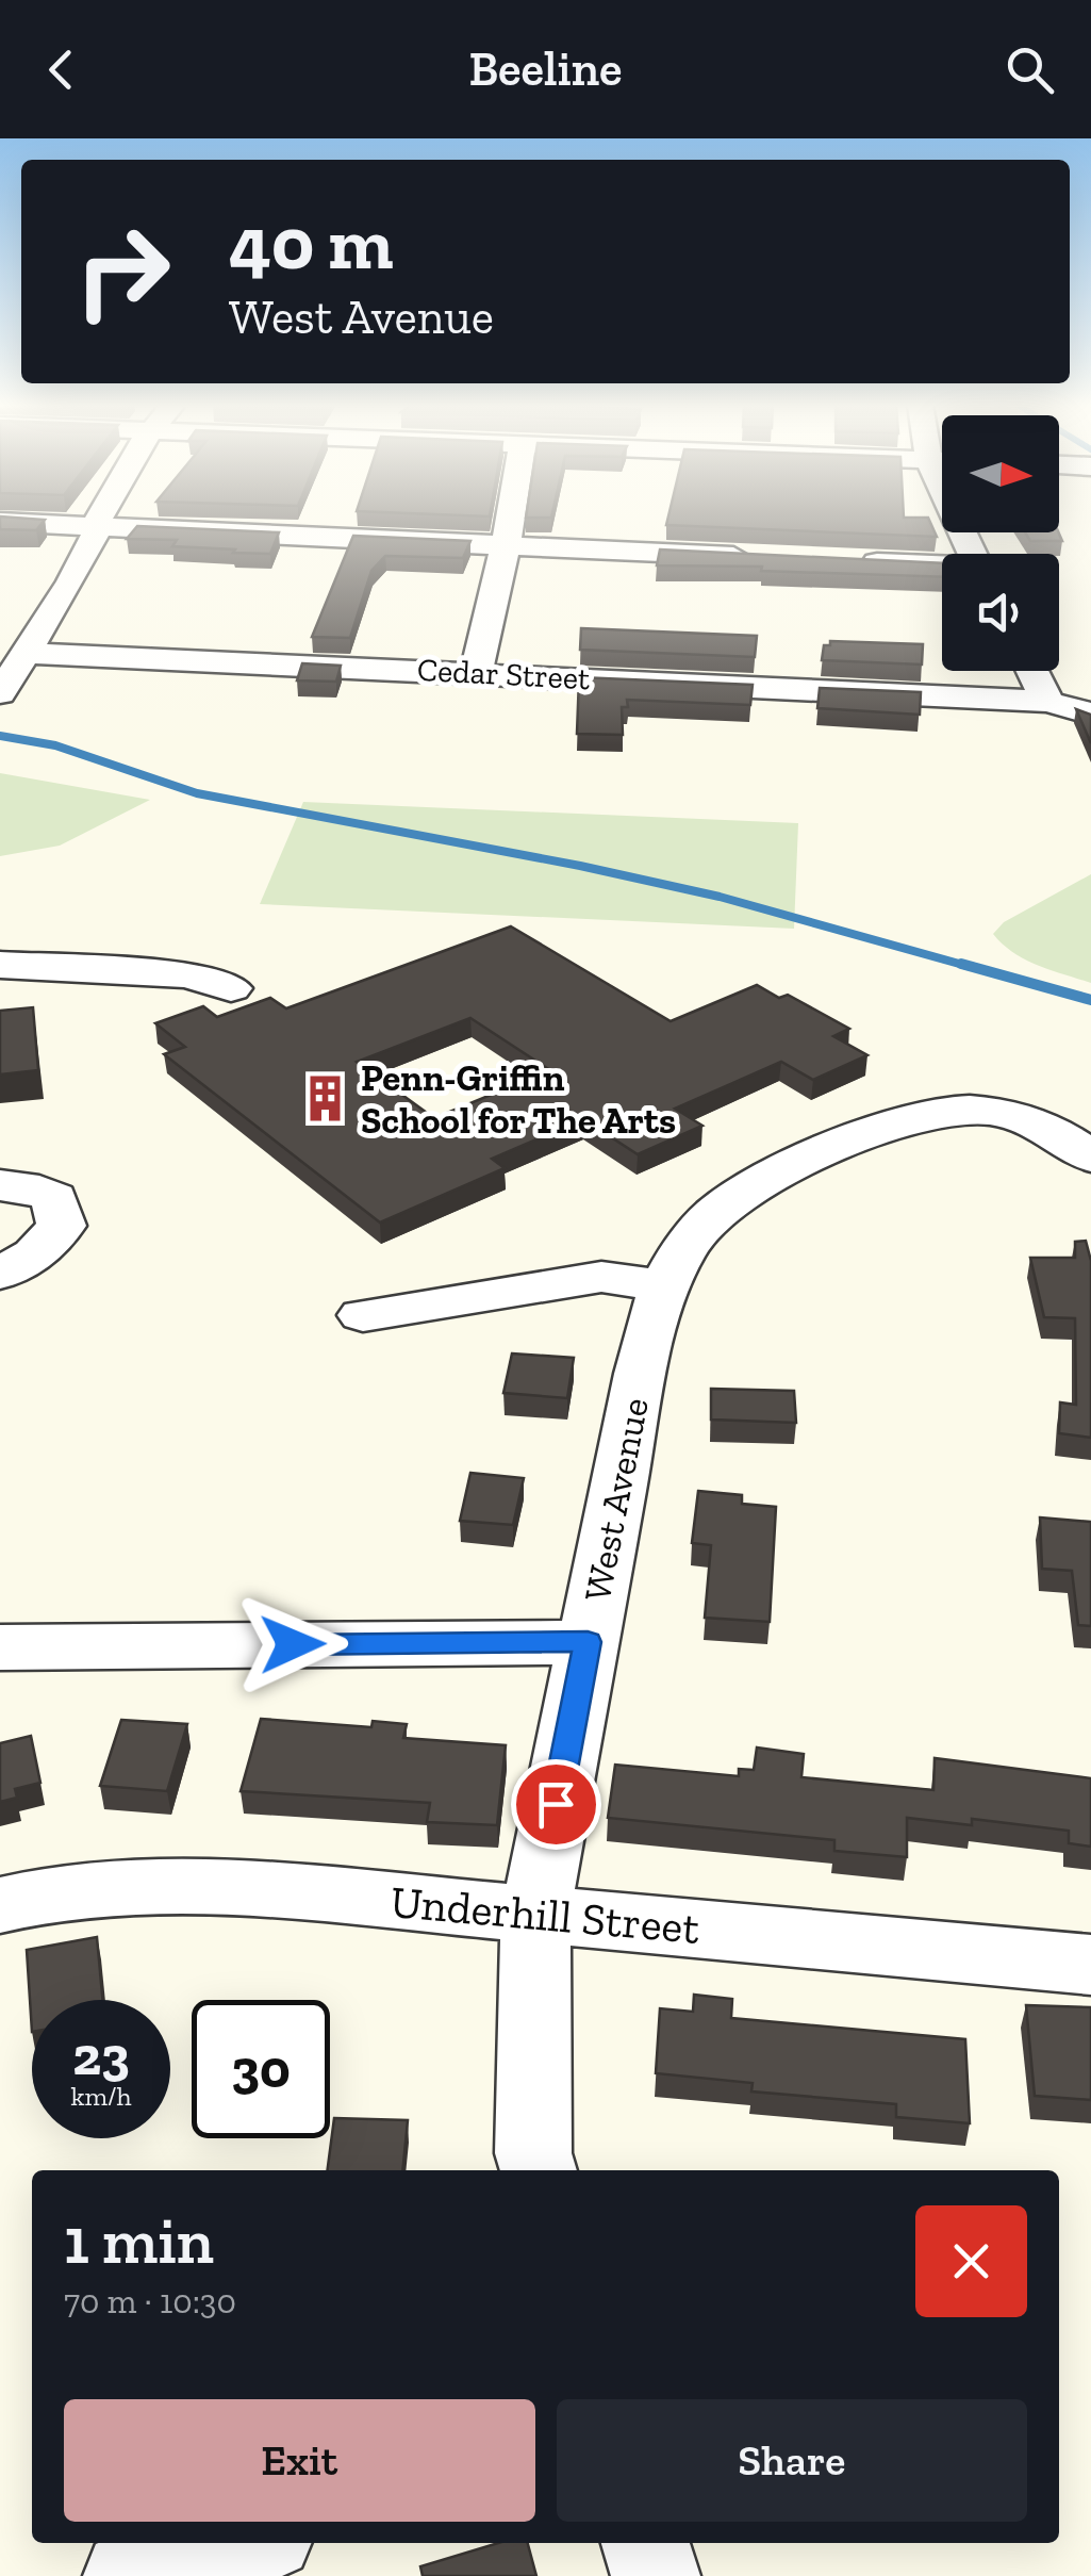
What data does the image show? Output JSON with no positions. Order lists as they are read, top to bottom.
{
  "streets": {
    "street": ["Cedar Street", "West Avenue", "Underhill Street"]
  },
  "crossings": [
    ["West Avenue", "Underhill Street"]
  ],
  "places": {
    "building": ["Penn-Griffin School for The Arts"]
  },
  "north": "right",
  "page": {
    "header": "Beeline",
    "turn": ["40 m", "West Avenue"],
    "speed": "23 km/h",
    "limit": "30",
    "heading": ["1 min", "70 m · 10:30"],
    "buttons": ["Exit", "Share"]
  }
}
